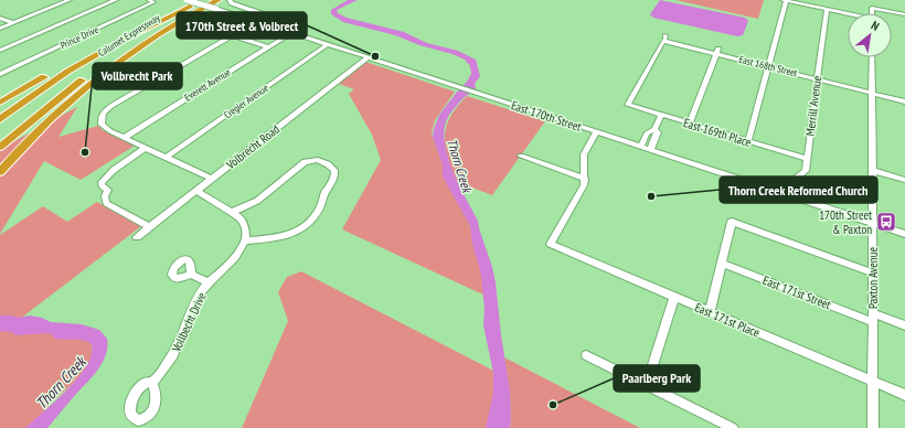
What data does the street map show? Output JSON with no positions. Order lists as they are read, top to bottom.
{
  "streets": {
    "highway": ["Calumet Expressway"],
    "street": [
      "Prince Drive",
      "East 168th Street",
      "Everett Avenue",
      "Cregier Avenue",
      "Merrill Avenue",
      "East 170th Street",
      "East 169th Place",
      "Volbrecht Road",
      "Paxton Avenue",
      "East 171st Street",
      "East 171st Place",
      "Vollbecht Drive"
    ]
  },
  "crossings": [
    ["East 168th Street", "Merrill Avenue"],
    ["East 168th Street", "East 169th Place"],
    ["East 168th Street", "Paxton Avenue"],
    ["Everett Avenue", "East 170th Street"],
    ["Cregier Avenue", "East 170th Street"],
    ["Merrill Avenue", "East 170th Street"],
    ["Merrill Avenue", "East 169th Place"],
    ["East 170th Street", "Volbrecht Road"],
    ["East 170th Street", "Paxton Avenue"],
    ["Paxton Avenue", "East 171st Street"],
    ["Paxton Avenue", "East 171st Place"]
  ],
  "water": ["Thorn Creek"],
  "places": {
    "other": [
      "170th Street & Volbrect",
      "Vollbrecht Park",
      "Thorn Creek Reformed Church",
      "Paarlberg Park"
    ],
    "bus stop": ["170th Street & Paxton"]
  },
  "north": "top right"
}
